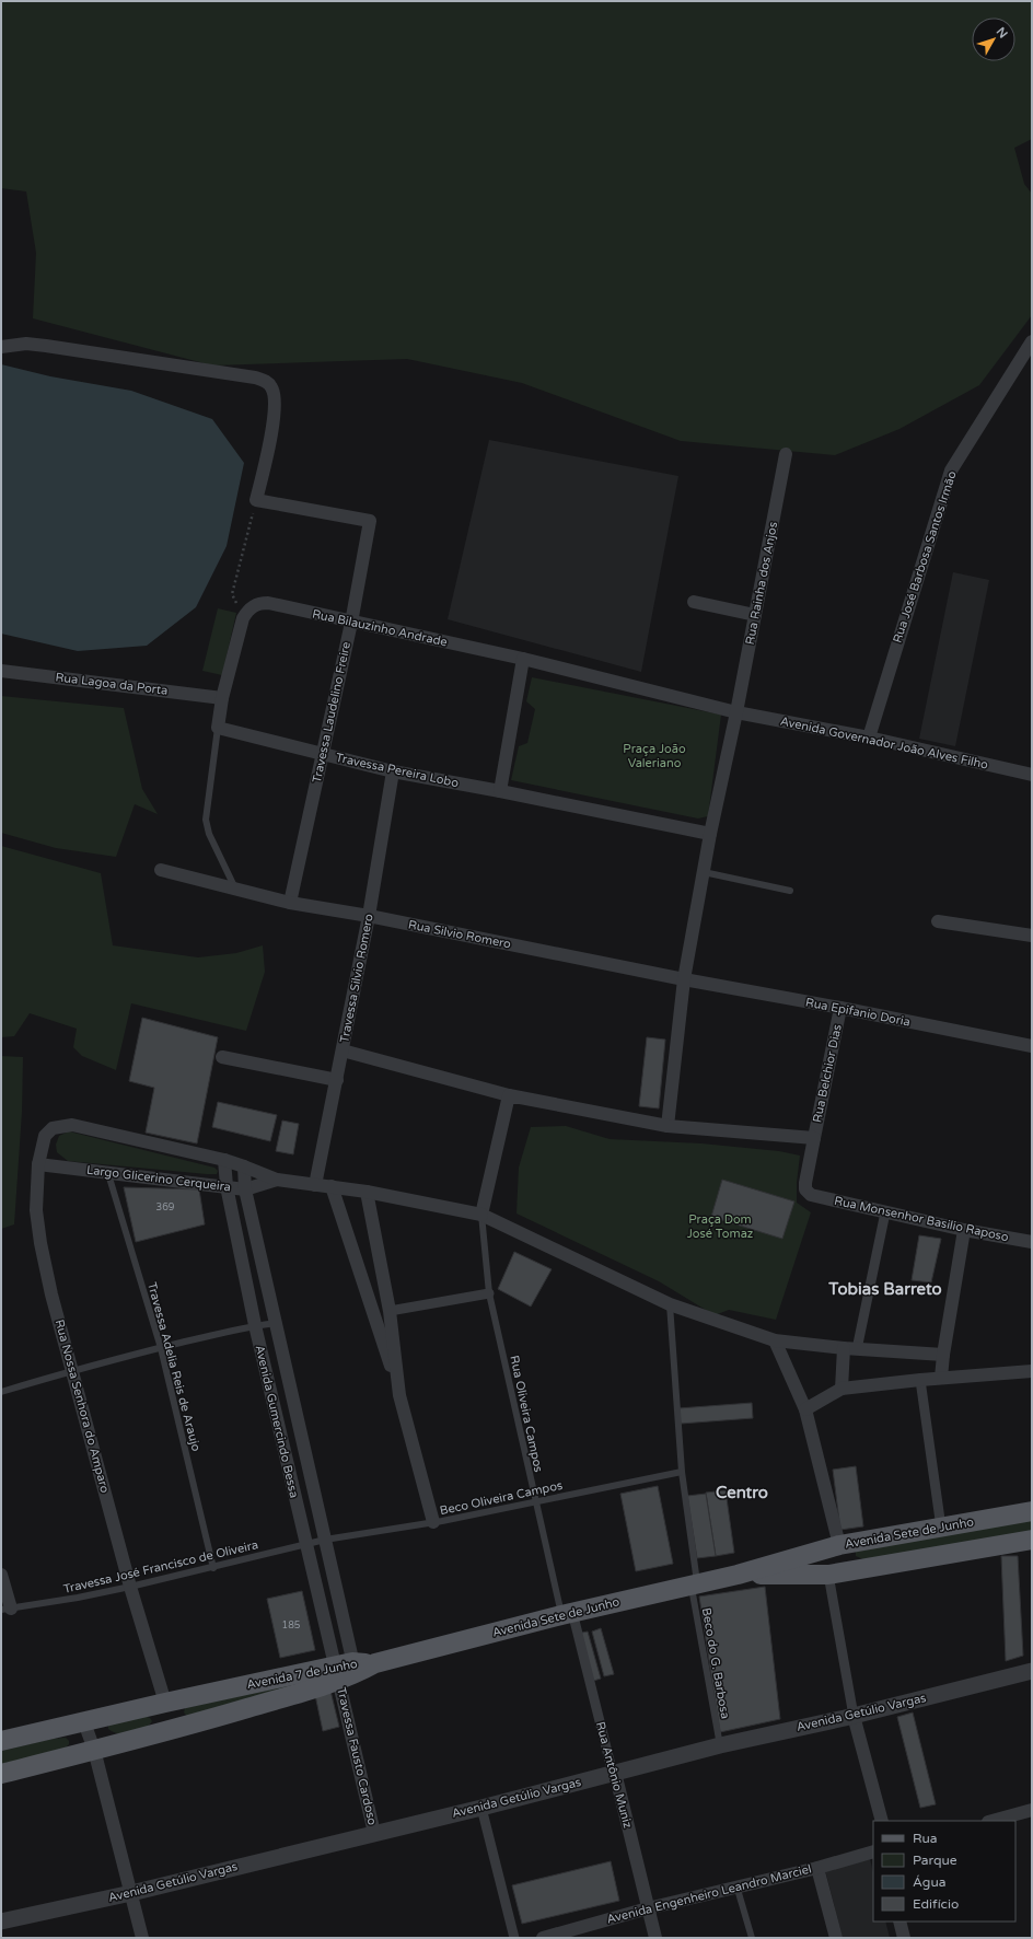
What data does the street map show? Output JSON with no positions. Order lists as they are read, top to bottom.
{
  "streets": {
    "main road": ["Avenida Sete de Junho", "Avenida 7 de Junho"],
    "street": [
      "Rua José Barbosa Santos Irmão",
      "Rua Rainha dos Anjos",
      "Rua Bilauzinho Andrade",
      "Rua Lagoa da Porta",
      "Travessa Laudelino Freire",
      "Avenida Governador João Alves Filho",
      "Travessa Pereira Lobo",
      "Rua Silvio Romero",
      "Travessa Silvio Romero",
      "Rua Epifanio Doria",
      "Rua Belchior Dias",
      "Largo Glicerino Cerqueira",
      "Rua Monsenhor Basilio Raposo",
      "Rua Nossa Senhora do Amparo",
      "Avenida Gumercindo Bessa",
      "Avenida Getúlio Vargas",
      "Travessa Fausto Cardoso",
      "Rua Antônio Muniz",
      "Avenida Engenheiro Leandro Marciel"
    ],
    "lane": [
      "Travessa Adelia Reis de Araujo",
      "Rua Oliveira Campos",
      "Beco Oliveira Campos",
      "Travessa José Francisco de Oliveira",
      "Beco do G. Barbosa"
    ]
  },
  "crossings": [
    ["Rua José Barbosa Santos Irmão", "Avenida Governador João Alves Filho"],
    ["Rua Rainha dos Anjos", "Avenida Governador João Alves Filho"],
    ["Rua Bilauzinho Andrade", "Travessa Laudelino Freire"],
    ["Travessa Laudelino Freire", "Travessa Pereira Lobo"],
    ["Travessa Laudelino Freire", "Rua Silvio Romero"],
    ["Travessa Pereira Lobo", "Travessa Silvio Romero"],
    ["Rua Silvio Romero", "Travessa Silvio Romero"],
    ["Rua Silvio Romero", "Rua Epifanio Doria"],
    ["Travessa Silvio Romero", "Largo Glicerino Cerqueira"],
    ["Rua Epifanio Doria", "Rua Belchior Dias"],
    ["Rua Belchior Dias", "Rua Monsenhor Basilio Raposo"],
    ["Largo Glicerino Cerqueira", "Travessa Adelia Reis de Araujo"],
    ["Largo Glicerino Cerqueira", "Rua Nossa Senhora do Amparo"],
    ["Largo Glicerino Cerqueira", "Rua Oliveira Campos"],
    ["Largo Glicerino Cerqueira", "Avenida Gumercindo Bessa"],
    ["Travessa Adelia Reis de Araujo", "Travessa José Francisco de Oliveira"],
    ["Rua Nossa Senhora do Amparo", "Travessa José Francisco de Oliveira"],
    ["Rua Nossa Senhora do Amparo", "Avenida 7 de Junho"],
    ["Rua Oliveira Campos", "Beco Oliveira Campos"],
    ["Rua Oliveira Campos", "Avenida Sete de Junho"],
    ["Rua Oliveira Campos", "Rua Antônio Muniz"],
    ["Avenida Gumercindo Bessa", "Beco Oliveira Campos"],
    ["Avenida Gumercindo Bessa", "Travessa José Francisco de Oliveira"],
    ["Avenida Gumercindo Bessa", "Avenida 7 de Junho"],
    ["Avenida Gumercindo Bessa", "Travessa Fausto Cardoso"],
    ["Beco Oliveira Campos", "Travessa José Francisco de Oliveira"],
    ["Beco Oliveira Campos", "Beco do G. Barbosa"],
    ["Avenida Sete de Junho", "Beco do G. Barbosa"],
    ["Avenida Sete de Junho", "Avenida 7 de Junho"],
    ["Avenida Sete de Junho", "Rua Antônio Muniz"],
    ["Beco do G. Barbosa", "Avenida Getúlio Vargas"],
    ["Avenida 7 de Junho", "Travessa Fausto Cardoso"],
    ["Avenida Getúlio Vargas", "Travessa Fausto Cardoso"],
    ["Avenida Getúlio Vargas", "Rua Antônio Muniz"],
    ["Rua Antônio Muniz", "Avenida Engenheiro Leandro Marciel"]
  ],
  "districts": ["Tobias Barreto", "Centro"],
  "parks": ["Praça João Valeriano", "Praça Dom José Tomaz"],
  "house_numbers": ["369", "185"],
  "legend": [
    "Rua",
    "Parque",
    "Água",
    "Edifício"
  ],
  "north": "top right"
}
